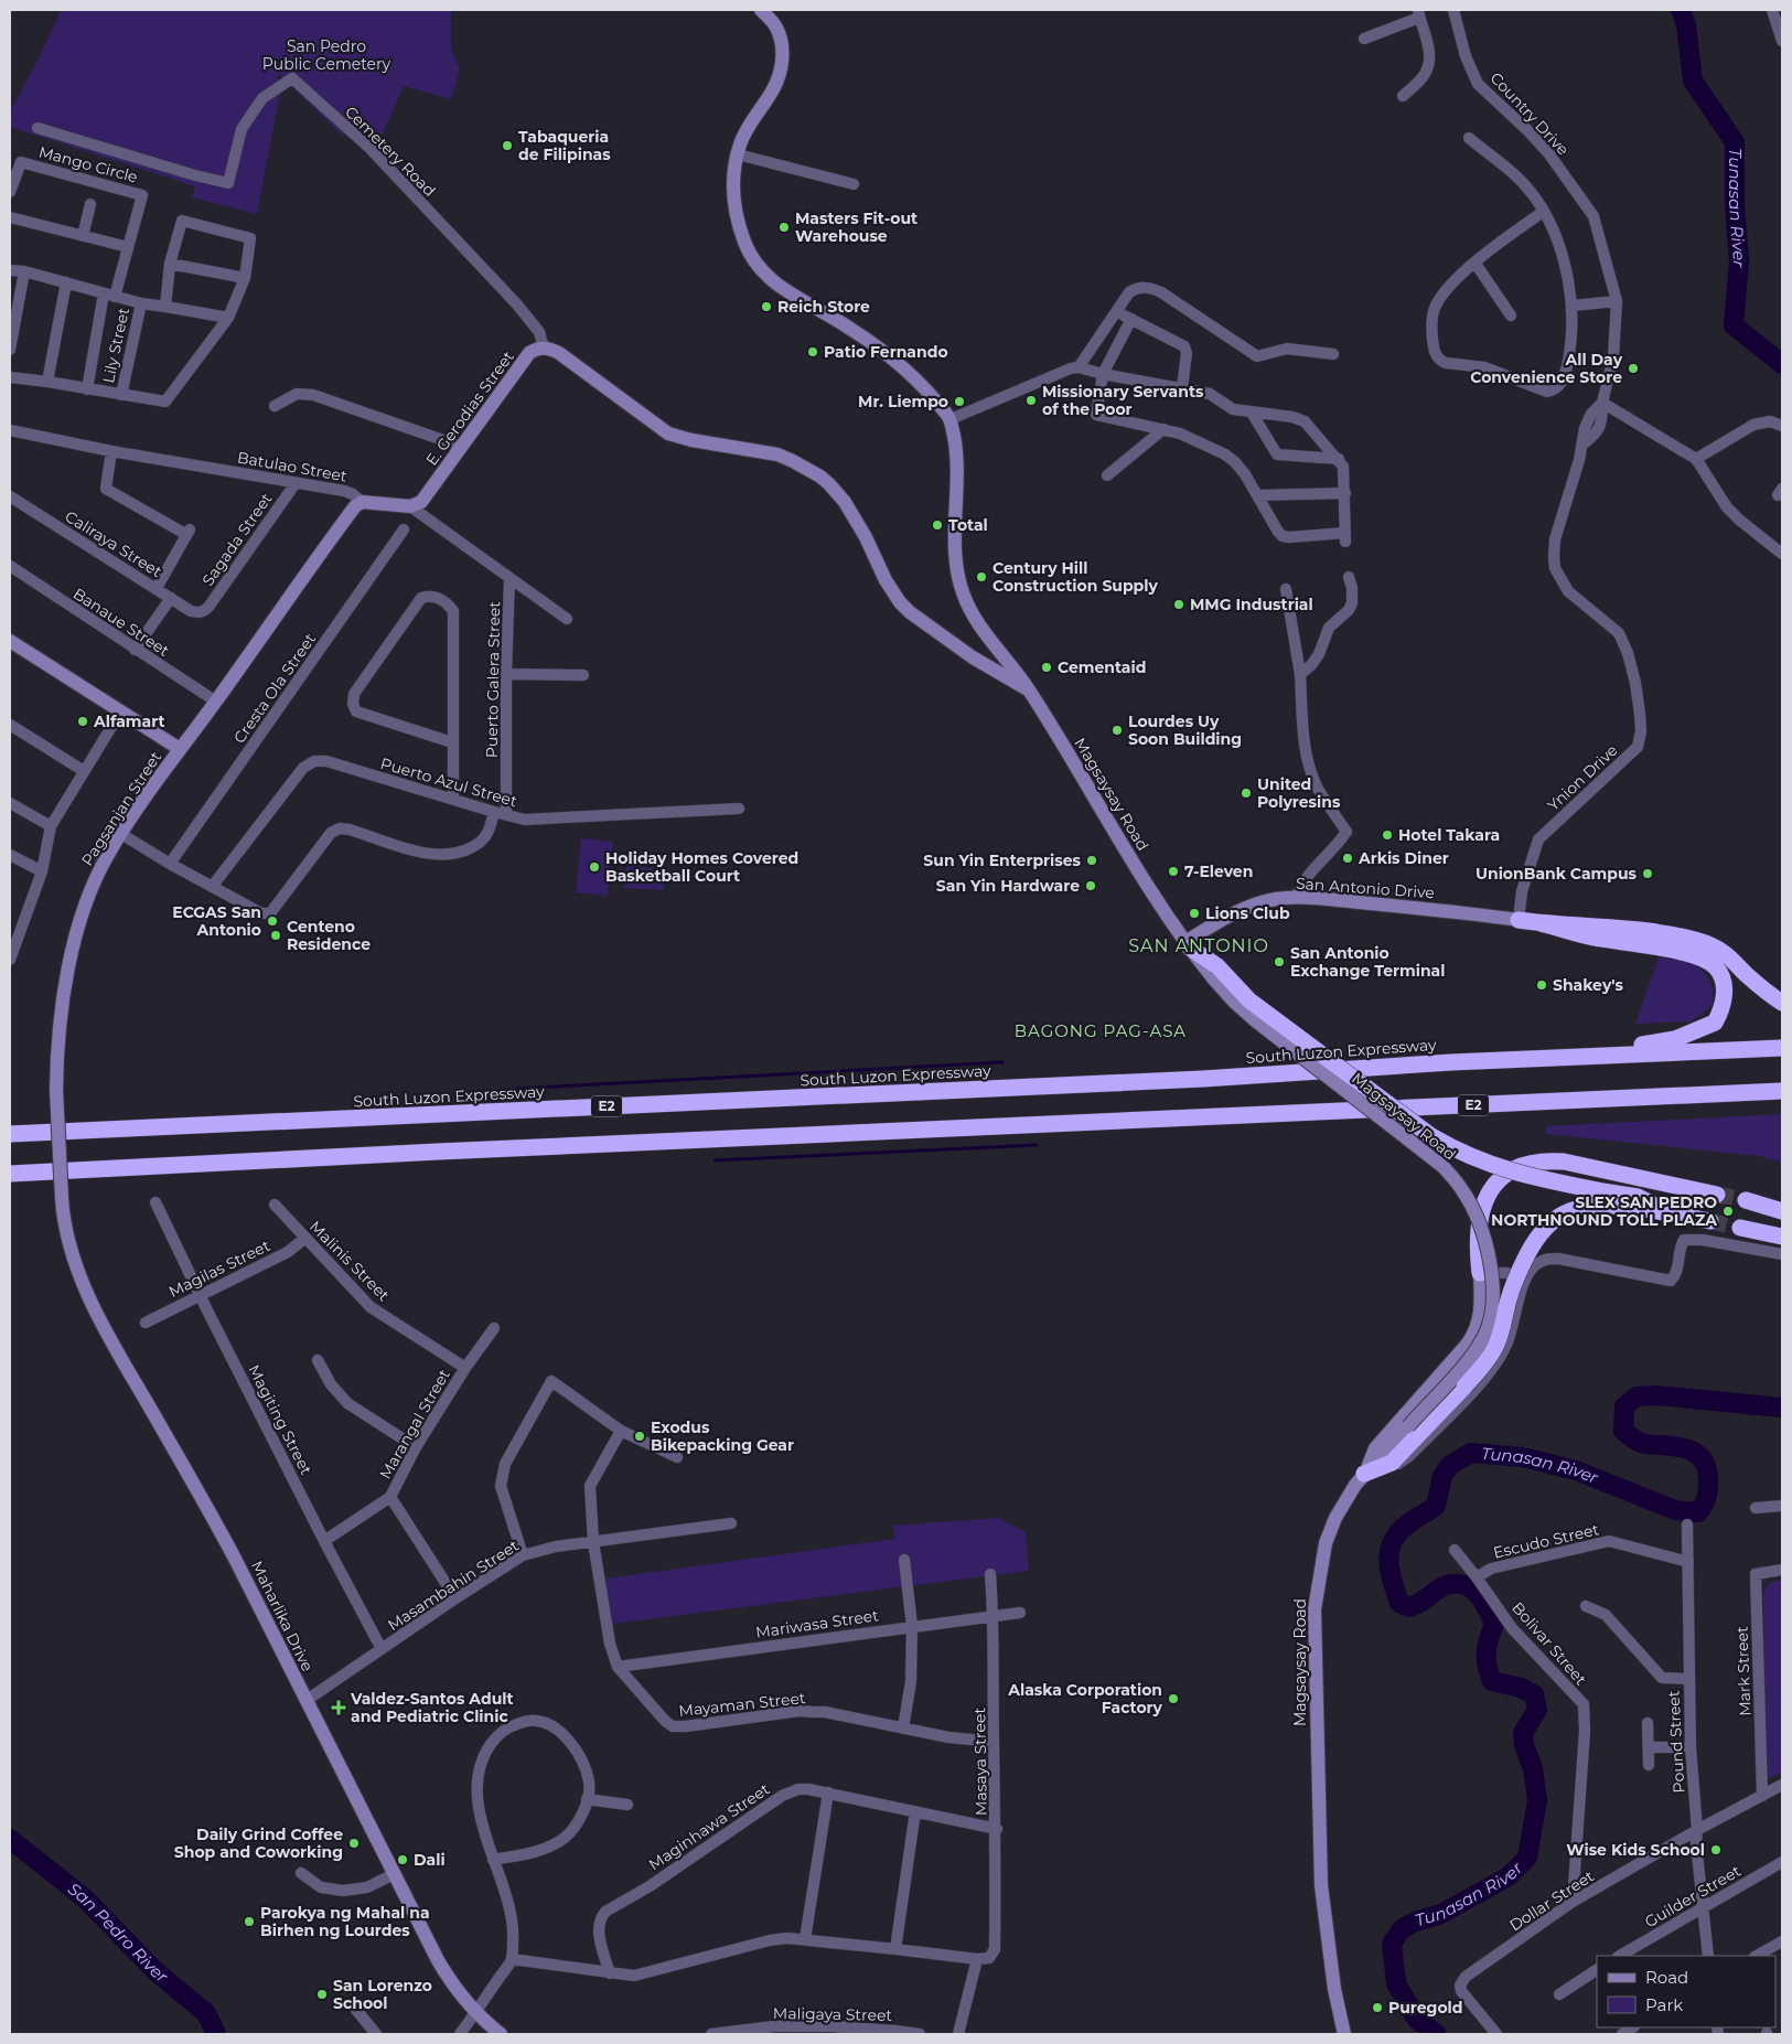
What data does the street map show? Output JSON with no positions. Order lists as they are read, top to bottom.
{
  "streets": {
    "highway": ["South Luzon Expressway", "E2"],
    "street": [
      "Country Drive",
      "Cemetery Road",
      "Mango Circle",
      "Lily Street",
      "E. Gerodias Street",
      "Batulao Street",
      "Sagada Street",
      "Caliraya Street",
      "Banaue Street",
      "Puerto Galera Street",
      "Cresta Ola Street",
      "Ynion Drive",
      "Puerto Azul Street",
      "Magsaysay Road",
      "Pagsanjan Street",
      "San Antonio Drive",
      "Malinis Street",
      "Magilas Street",
      "Magiting Street",
      "Marangal Street",
      "Escudo Street",
      "Masambahin Street",
      "Maharlika Drive",
      "Mariwasa Street",
      "Bolivar Street",
      "Mark Street",
      "Mayaman Street",
      "Pound Street",
      "Masaya Street",
      "Maginhawa Street",
      "Guilder Street",
      "Dollar Street",
      "Maligaya Street"
    ]
  },
  "crossings": [
    ["Country Drive", "Ynion Drive"],
    ["Cemetery Road", "E. Gerodias Street"],
    ["E. Gerodias Street", "Batulao Street"],
    ["Batulao Street", "Sagada Street"],
    ["Batulao Street", "Pagsanjan Street"],
    ["Sagada Street", "Caliraya Street"],
    ["Banaue Street", "Pagsanjan Street"],
    ["Puerto Galera Street", "Puerto Azul Street"],
    ["Ynion Drive", "San Antonio Drive"],
    ["Magsaysay Road", "San Antonio Drive"],
    ["Pagsanjan Street", "Maharlika Drive"],
    ["Malinis Street", "Magilas Street"],
    ["Malinis Street", "Marangal Street"],
    ["Magilas Street", "Magiting Street"],
    ["Magiting Street", "Marangal Street"],
    ["Magiting Street", "Masambahin Street"],
    ["Escudo Street", "Bolivar Street"],
    ["Escudo Street", "Pound Street"],
    ["Masambahin Street", "Maharlika Drive"],
    ["Masambahin Street", "Mayaman Street"],
    ["Mariwasa Street", "Mayaman Street"],
    ["Mariwasa Street", "Masaya Street"],
    ["Bolivar Street", "Dollar Street"],
    ["Mark Street", "Dollar Street"],
    ["Mayaman Street", "Masaya Street"],
    ["Pound Street", "Guilder Street"],
    ["Pound Street", "Dollar Street"],
    ["Masaya Street", "Maginhawa Street"]
  ],
  "districts": ["SAN ANTONIO", "BAGONG PAG-ASA"],
  "water": ["Tunasan River", "San Pedro River"],
  "parks": ["San Pedro Public Cemetery"],
  "places": {
    "other": [
      "Tabaqueria de Filipinas",
      "Masters Fit-out Warehouse",
      "Reich Store",
      "Patio Fernando",
      "All Day Convenience Store",
      "Missionary Servants of the Poor",
      "Mr. Liempo",
      "Total",
      "Century Hill Construction Supply",
      "MMG Industrial",
      "Cementaid",
      "Alfamart",
      "Lourdes Uy Soon Building",
      "United Polyresins",
      "Hotel Takara",
      "Arkis Diner",
      "Sun Yin Enterprises",
      "Holiday Homes Covered Basketball Court",
      "7-Eleven",
      "UnionBank Campus",
      "San Yin Hardware",
      "Lions Club",
      "ECGAS San Antonio",
      "Centeno Residence",
      "San Antonio Exchange Terminal",
      "Shakey's",
      "SLEX SAN PEDRO NORTHNOUND TOLL PLAZA",
      "Exodus Bikepacking Gear",
      "Alaska Corporation Factory",
      "Daily Grind Coffee Shop and Coworking",
      "Wise Kids School",
      "Dali",
      "Parokya ng Mahal na Birhen ng Lourdes",
      "San Lorenzo School",
      "Puregold"
    ],
    "health": ["Valdez-Santos Adult and Pediatric Clinic"]
  },
  "legend": ["Road", "Park"]
}
